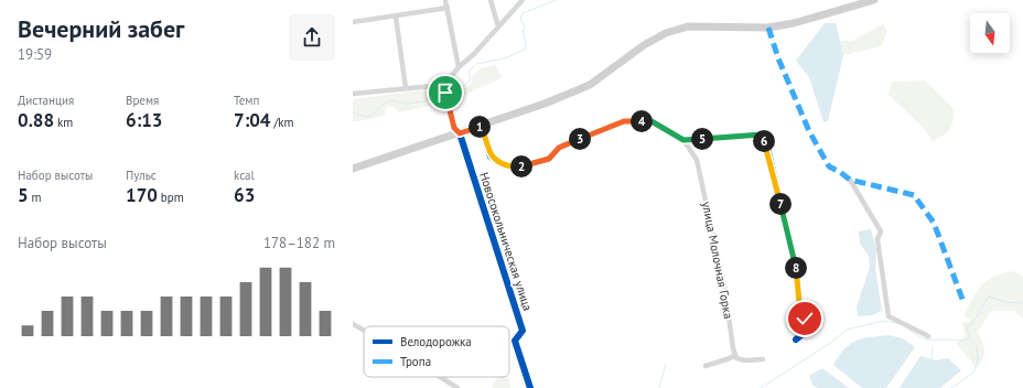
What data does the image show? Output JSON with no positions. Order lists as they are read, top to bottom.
{
  "streets": {
    "street": ["Новосокольническая улица", "улица Молочная Горка"]
  },
  "legend": ["Велодорожка", "Тропа"],
  "north": "bottom",
  "page": {
    "heading": ["Вечерний забег", "19:59"],
    "stats": [
      ["Дистанция", "0.88 km"],
      ["Время", "6:13"],
      ["Темп", "7:04 /km"],
      ["Набор высоты", "5 m"],
      ["Пульс", "170 bpm"],
      ["kcal", "63"]
    ],
    "pins": [
      "4",
      "1",
      "3",
      "5",
      "6",
      "2",
      "7",
      "8"
    ],
    "chart": ["Набор высоты", "178–182 m"]
  }
}
